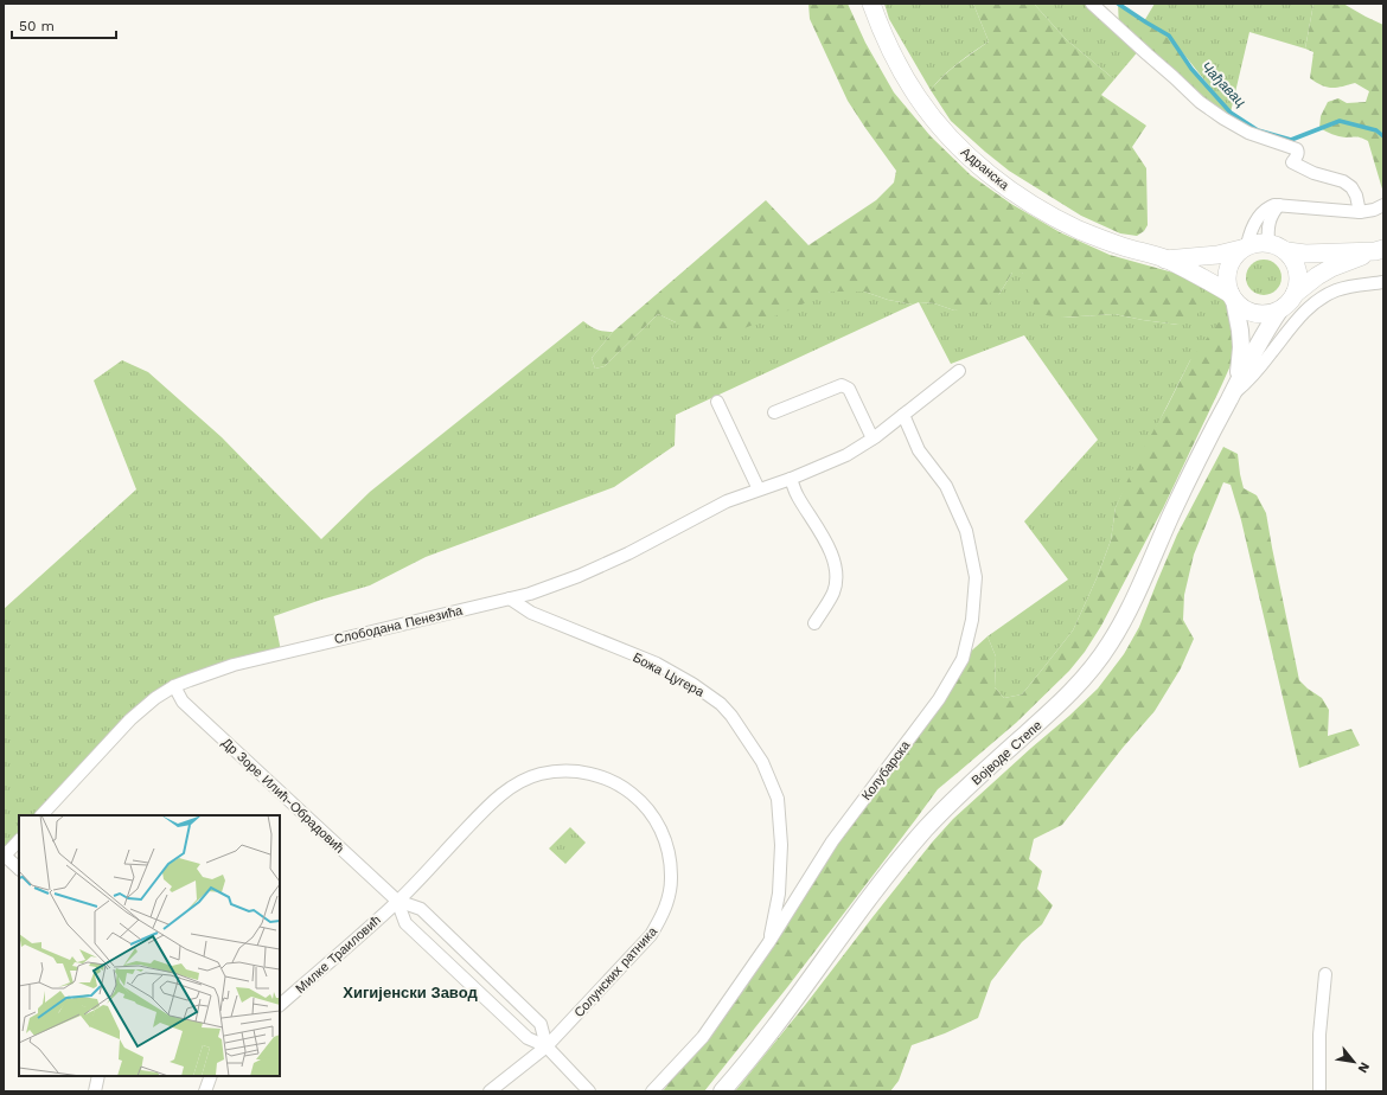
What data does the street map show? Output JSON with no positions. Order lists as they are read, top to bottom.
{
  "streets": {
    "main road": ["Адранска"],
    "street": [
      "Слободана Пенезића",
      "Божа Цугера",
      "Војводе Степе",
      "Колубарска",
      "Др Зоре Илић-Обрадовић",
      "Милке Траиловић",
      "Солунских ратника"
    ]
  },
  "crossings": [
    ["Адранска", "Војводе Степе"],
    ["Слободана Пенезића", "Божа Цугера"],
    ["Слободана Пенезића", "Колубарска"],
    ["Слободана Пенезића", "Др Зоре Илић-Обрадовић"],
    ["Божа Цугера", "Колубарска"],
    ["Др Зоре Илић-Обрадовић", "Милке Траиловић"],
    ["Др Зоре Илић-Обрадовић", "Солунских ратника"],
    ["Милке Траиловић", "Солунских ратника"]
  ],
  "districts": ["Хигијенски Завод"],
  "water": ["Чађавац"],
  "scale_bar": "50 m",
  "north": "bottom right"
}
